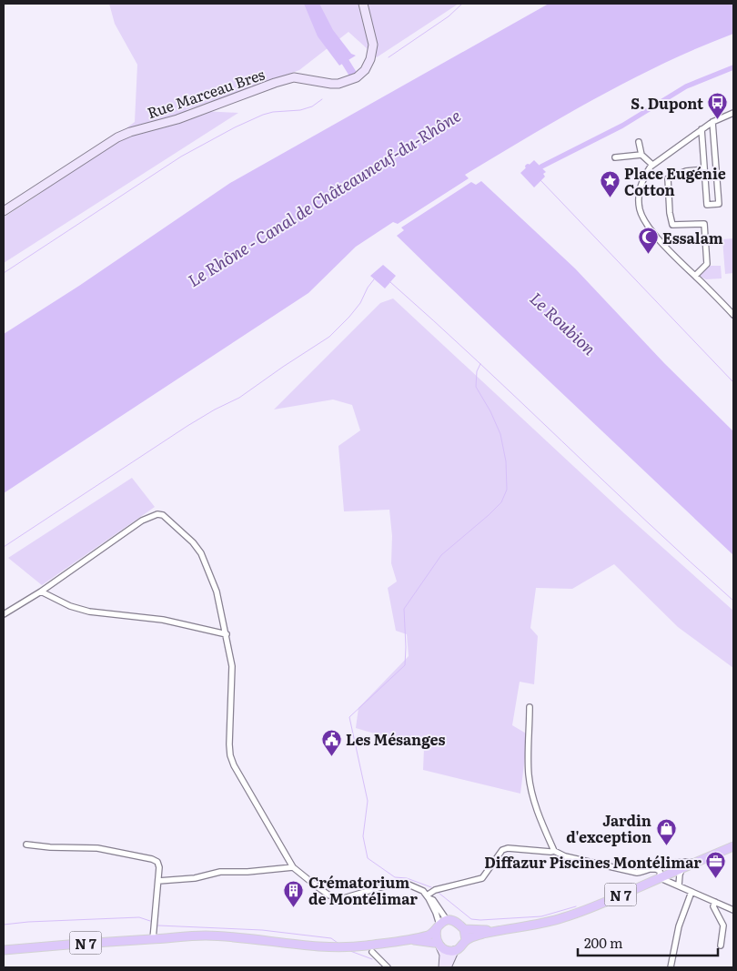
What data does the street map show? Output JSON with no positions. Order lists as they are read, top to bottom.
{
  "streets": {
    "main road": ["N 7"],
    "street": ["Rue Marceau Bres"]
  },
  "water": ["Le Rhône - Canal de Châteauneuf-du-Rhône", "Le Roubion"],
  "places": {
    "bus stop": ["S. Dupont"],
    "place": ["Place Eugénie Cotton"],
    "mosque": ["Essalam"],
    "public building": ["Les Mésanges"],
    "shop": ["Jardin d'exception"],
    "office": ["Diffazur Piscines Montélimar"],
    "building": ["Crématorium de Montélimar"]
  },
  "scale_bar": "200 m"
}
